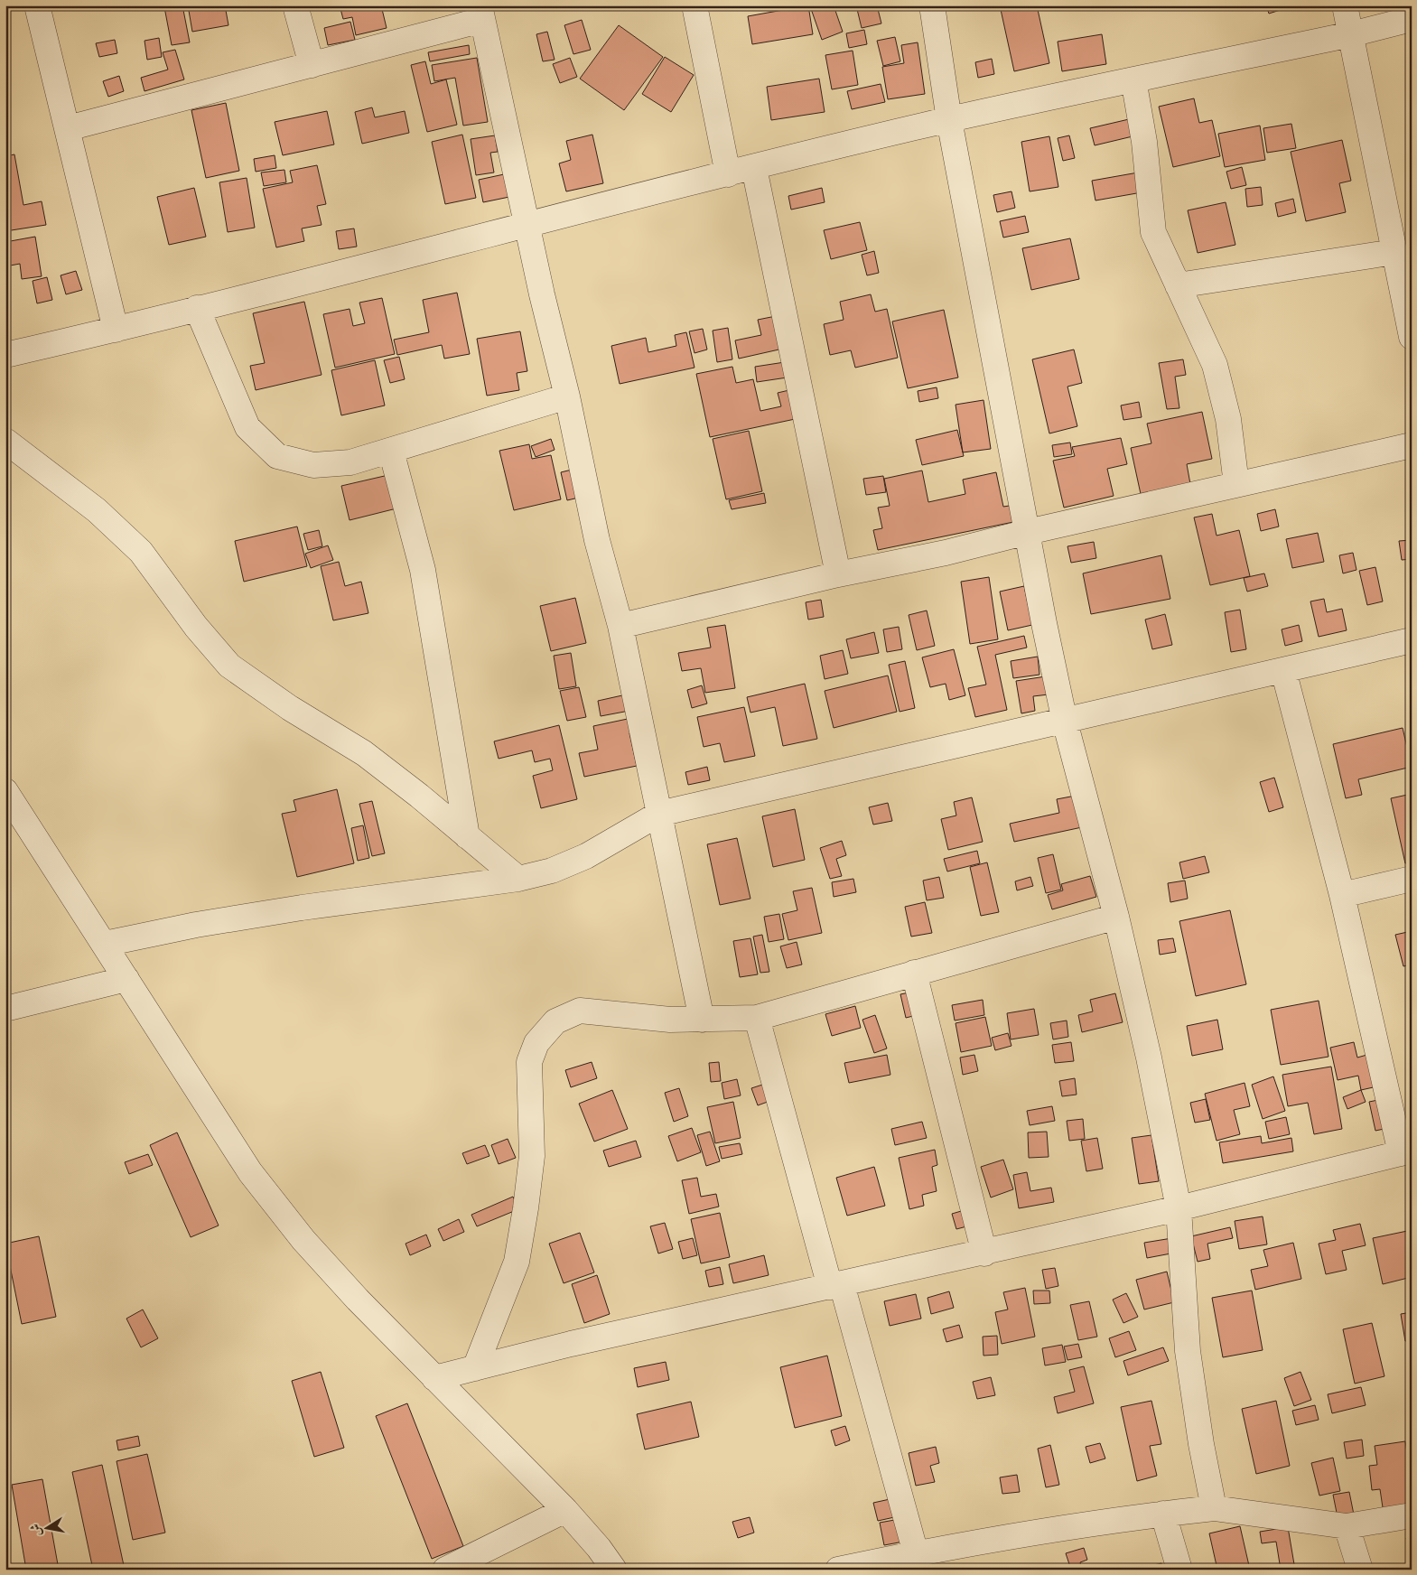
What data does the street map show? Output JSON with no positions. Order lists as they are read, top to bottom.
{
  "north": "left"
}
